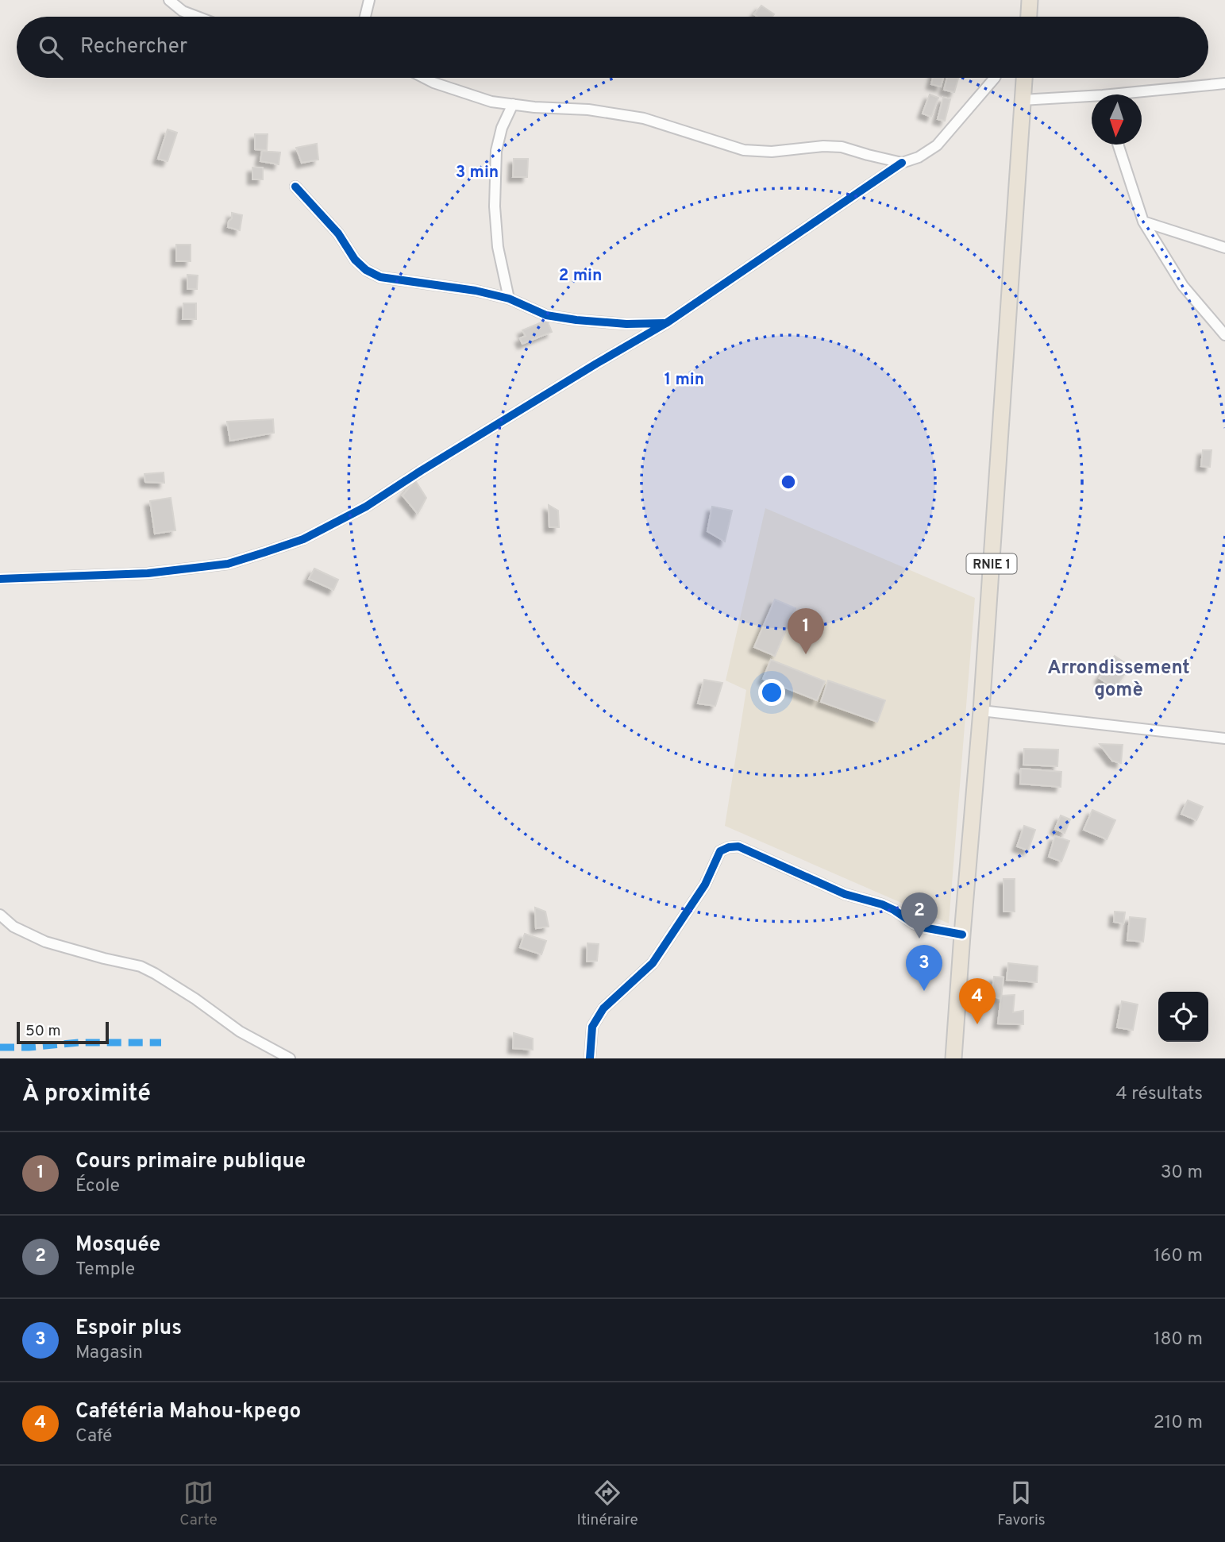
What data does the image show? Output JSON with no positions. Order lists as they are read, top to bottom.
{
  "streets": {
    "highway": ["RNIE 1"]
  },
  "districts": ["Arrondissement gomè"],
  "scale_bar": "50 m",
  "north": "bottom",
  "page": {
    "search": "Rechercher",
    "pins": [
      "1",
      "2",
      "3",
      "4"
    ],
    "scale": "50 m",
    "heading": ["À proximité", "4 résultats"],
    "list": [
      {
        "mark": "1",
        "name": "Cours primaire publique",
        "note": "École",
        "value": "30 m"
      },
      {
        "mark": "2",
        "name": "Mosquée",
        "note": "Temple",
        "value": "160 m"
      },
      {
        "mark": "3",
        "name": "Espoir plus",
        "note": "Magasin",
        "value": "180 m"
      },
      {
        "mark": "4",
        "name": "Cafétéria Mahou-kpego",
        "note": "Café",
        "value": "210 m"
      }
    ],
    "nav": ["Carte", "Itinéraire", "Favoris"]
  },
  "rings": ["3 min", "2 min", "1 min"]
}
